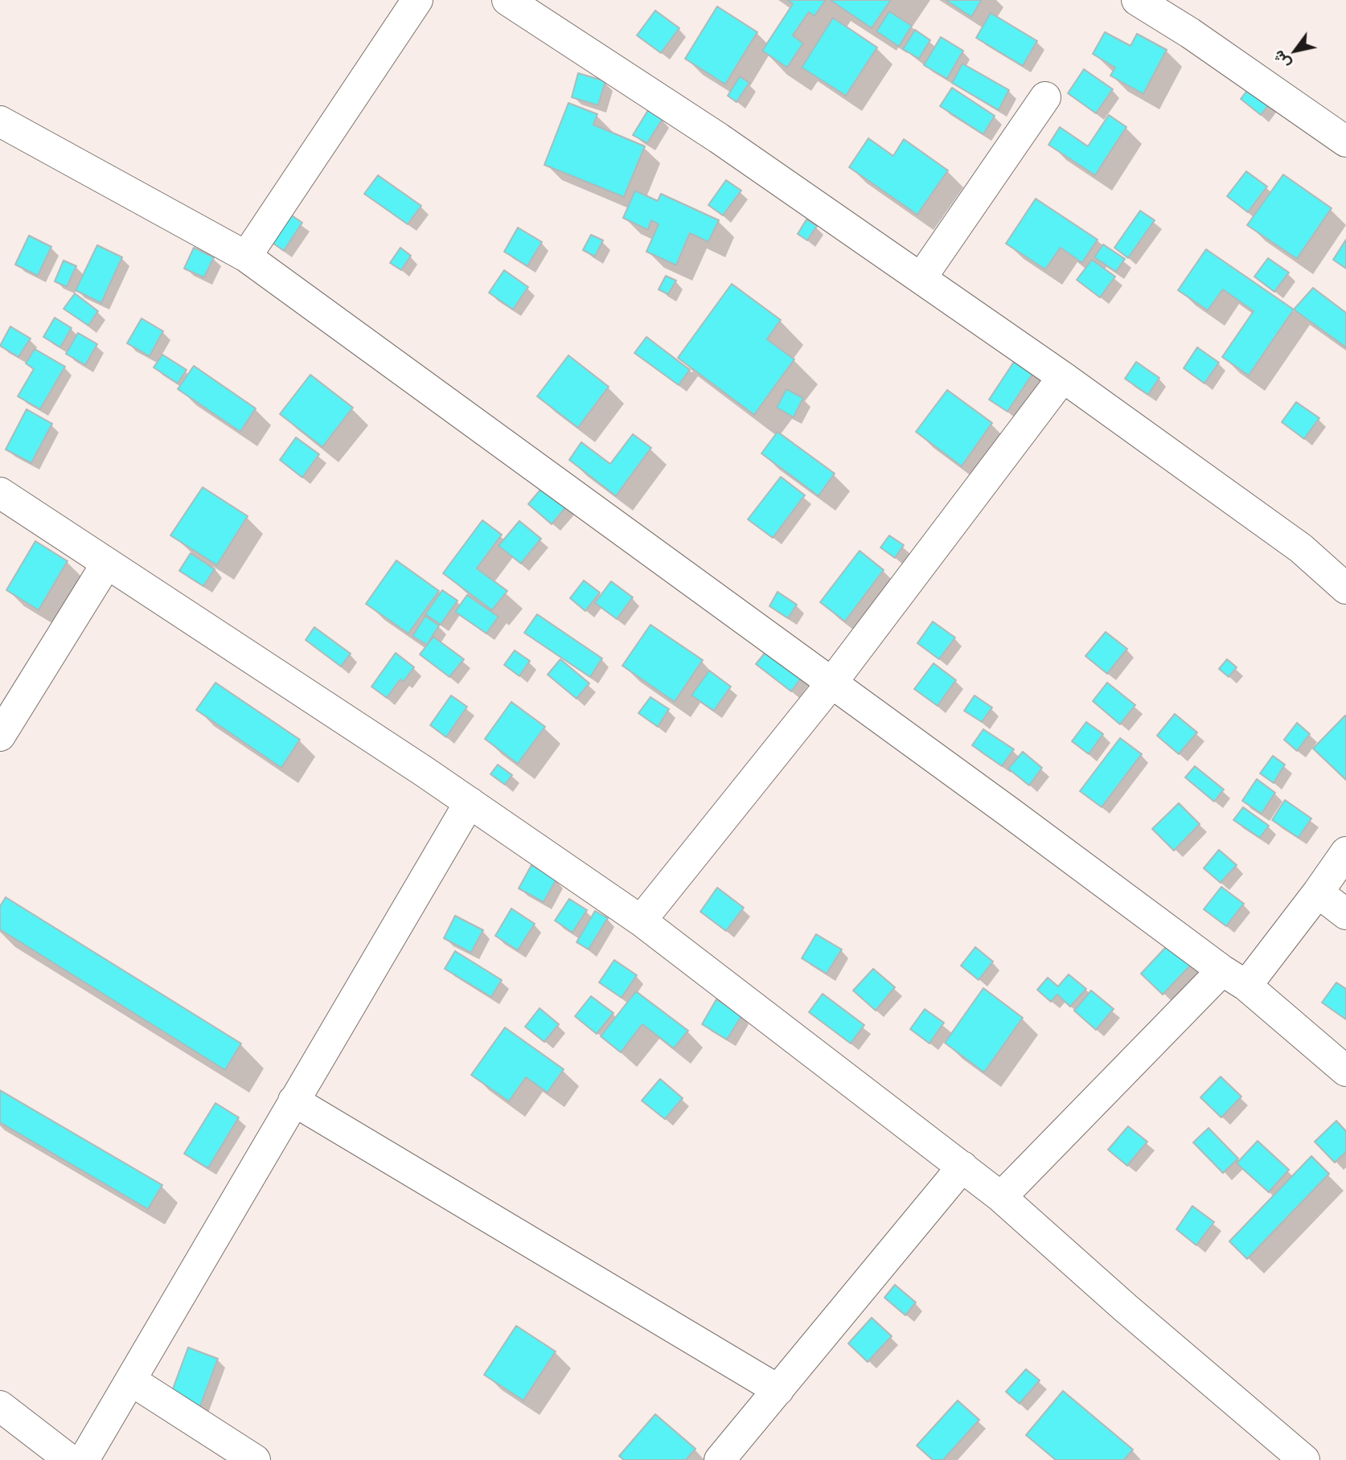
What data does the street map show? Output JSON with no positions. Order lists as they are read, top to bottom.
{
  "north": "bottom left"
}
